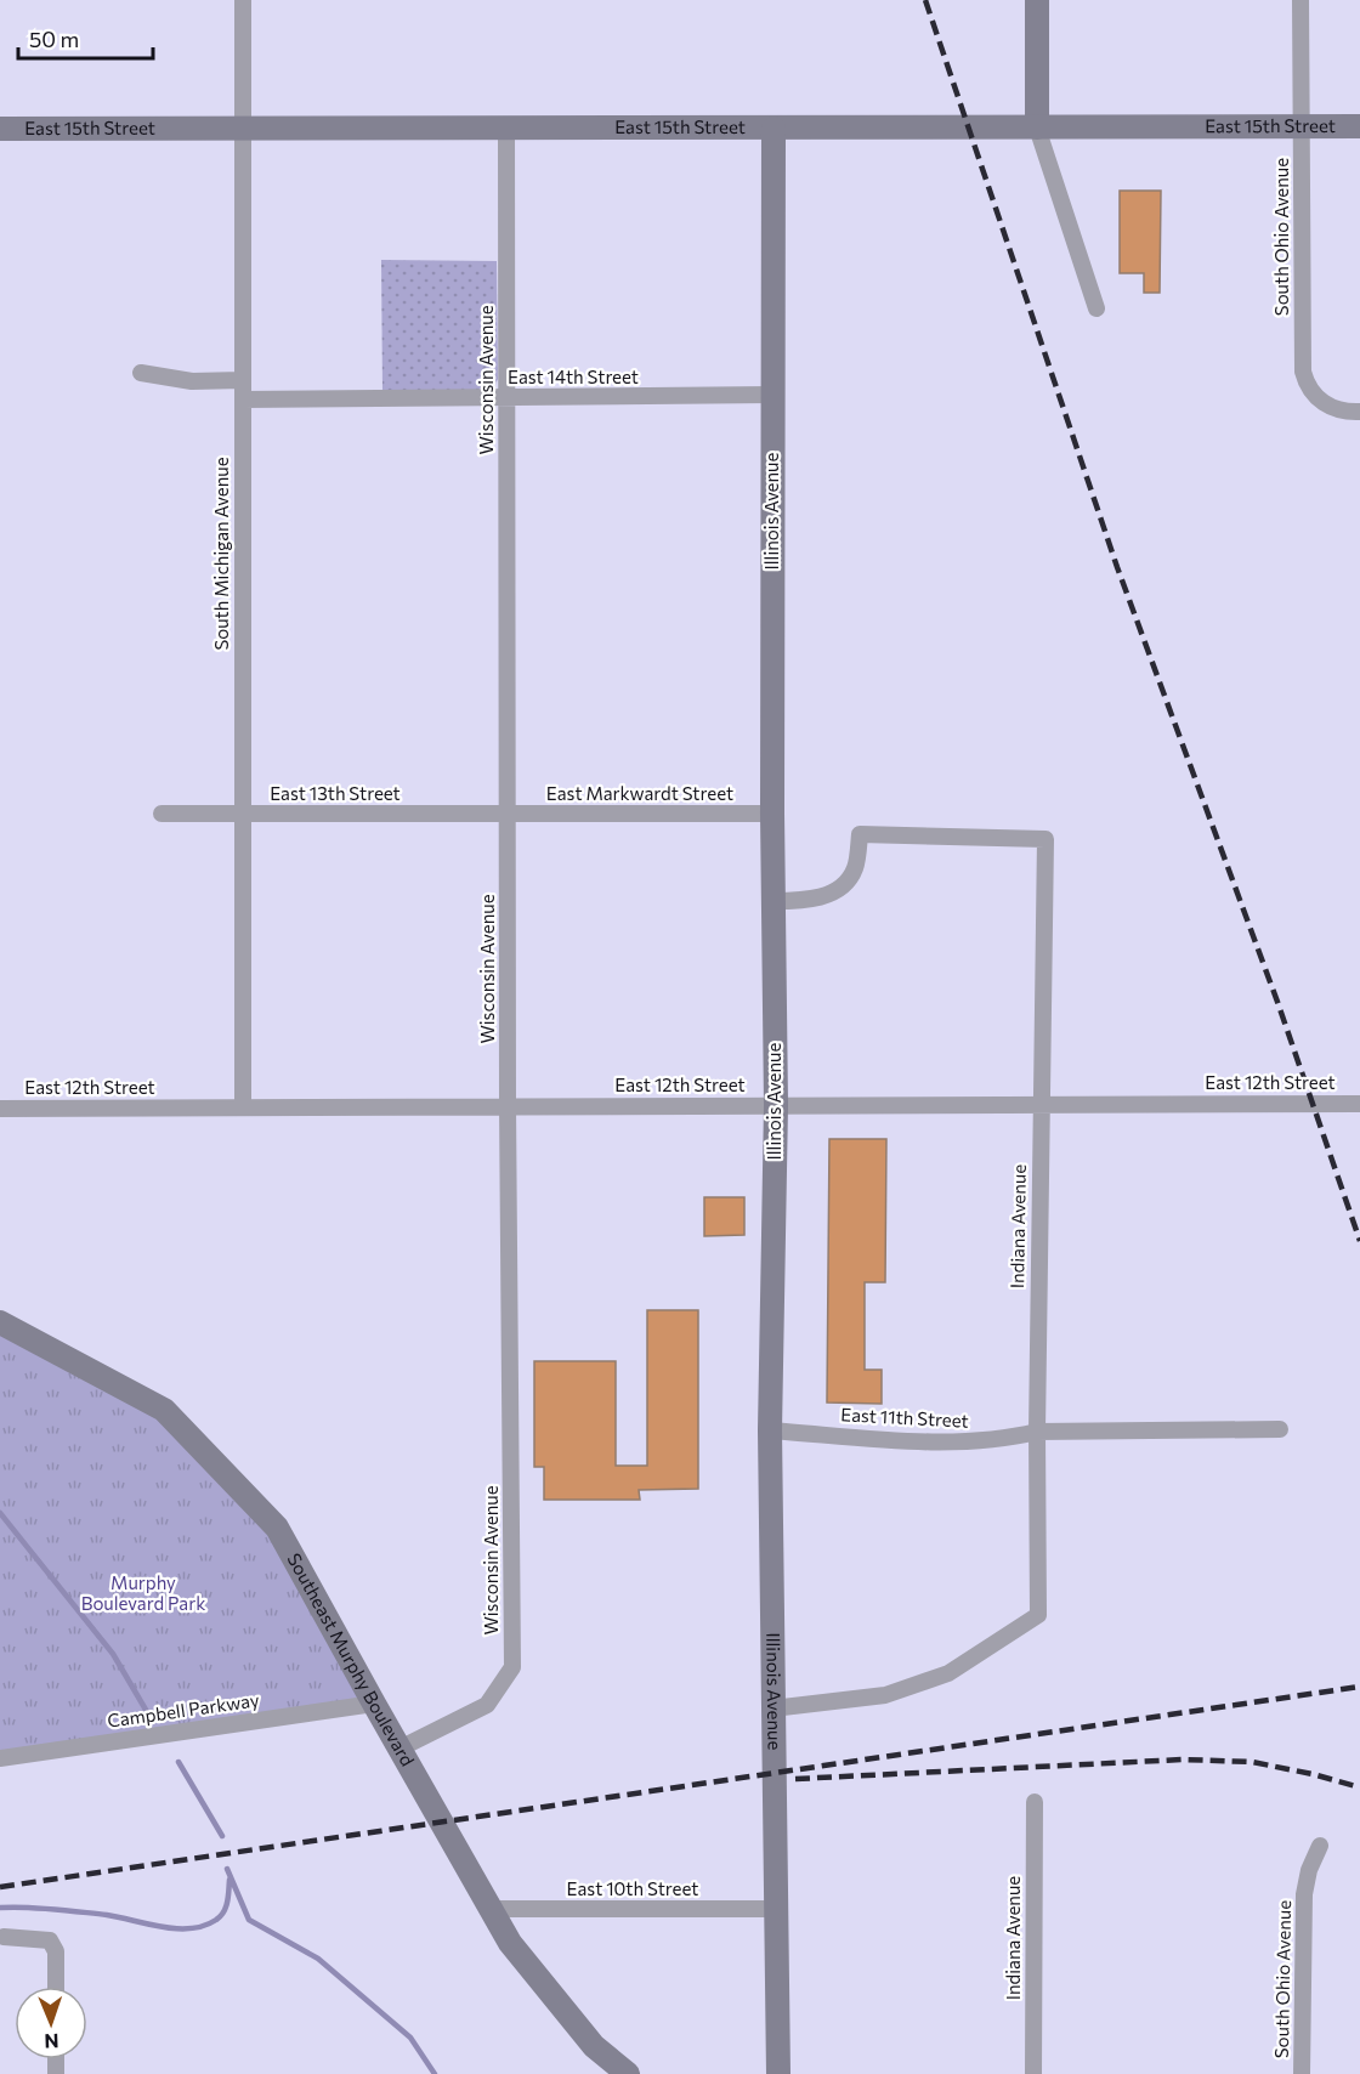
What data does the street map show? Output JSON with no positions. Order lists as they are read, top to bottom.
{
  "streets": {
    "street": [
      "East 15th Street",
      "South Ohio Avenue",
      "East 14th Street",
      "Wisconsin Avenue",
      "Illinois Avenue",
      "South Michigan Avenue",
      "East 13th Street",
      "East Markwardt Street",
      "East 12th Street",
      "Indiana Avenue",
      "East 11th Street",
      "Southeast Murphy Boulevard",
      "Campbell Parkway",
      "East 10th Street"
    ]
  },
  "crossings": [
    ["East 15th Street", "South Ohio Avenue"],
    ["East 15th Street", "Wisconsin Avenue"],
    ["East 15th Street", "Illinois Avenue"],
    ["East 15th Street", "South Michigan Avenue"],
    ["East 14th Street", "Wisconsin Avenue"],
    ["East 14th Street", "Illinois Avenue"],
    ["East 14th Street", "South Michigan Avenue"],
    ["Wisconsin Avenue", "East 13th Street"],
    ["Wisconsin Avenue", "East Markwardt Street"],
    ["Wisconsin Avenue", "East 12th Street"],
    ["Wisconsin Avenue", "Southeast Murphy Boulevard"],
    ["Illinois Avenue", "East Markwardt Street"],
    ["Illinois Avenue", "East 12th Street"],
    ["Illinois Avenue", "Indiana Avenue"],
    ["Illinois Avenue", "East 11th Street"],
    ["Illinois Avenue", "East 10th Street"],
    ["South Michigan Avenue", "East 13th Street"],
    ["South Michigan Avenue", "East 12th Street"],
    ["East 13th Street", "East Markwardt Street"],
    ["East 12th Street", "Indiana Avenue"],
    ["Indiana Avenue", "East 11th Street"],
    ["Southeast Murphy Boulevard", "Campbell Parkway"],
    ["Southeast Murphy Boulevard", "East 10th Street"]
  ],
  "parks": ["Murphy Boulevard Park"],
  "scale_bar": "50 m",
  "north": "bottom"
}
